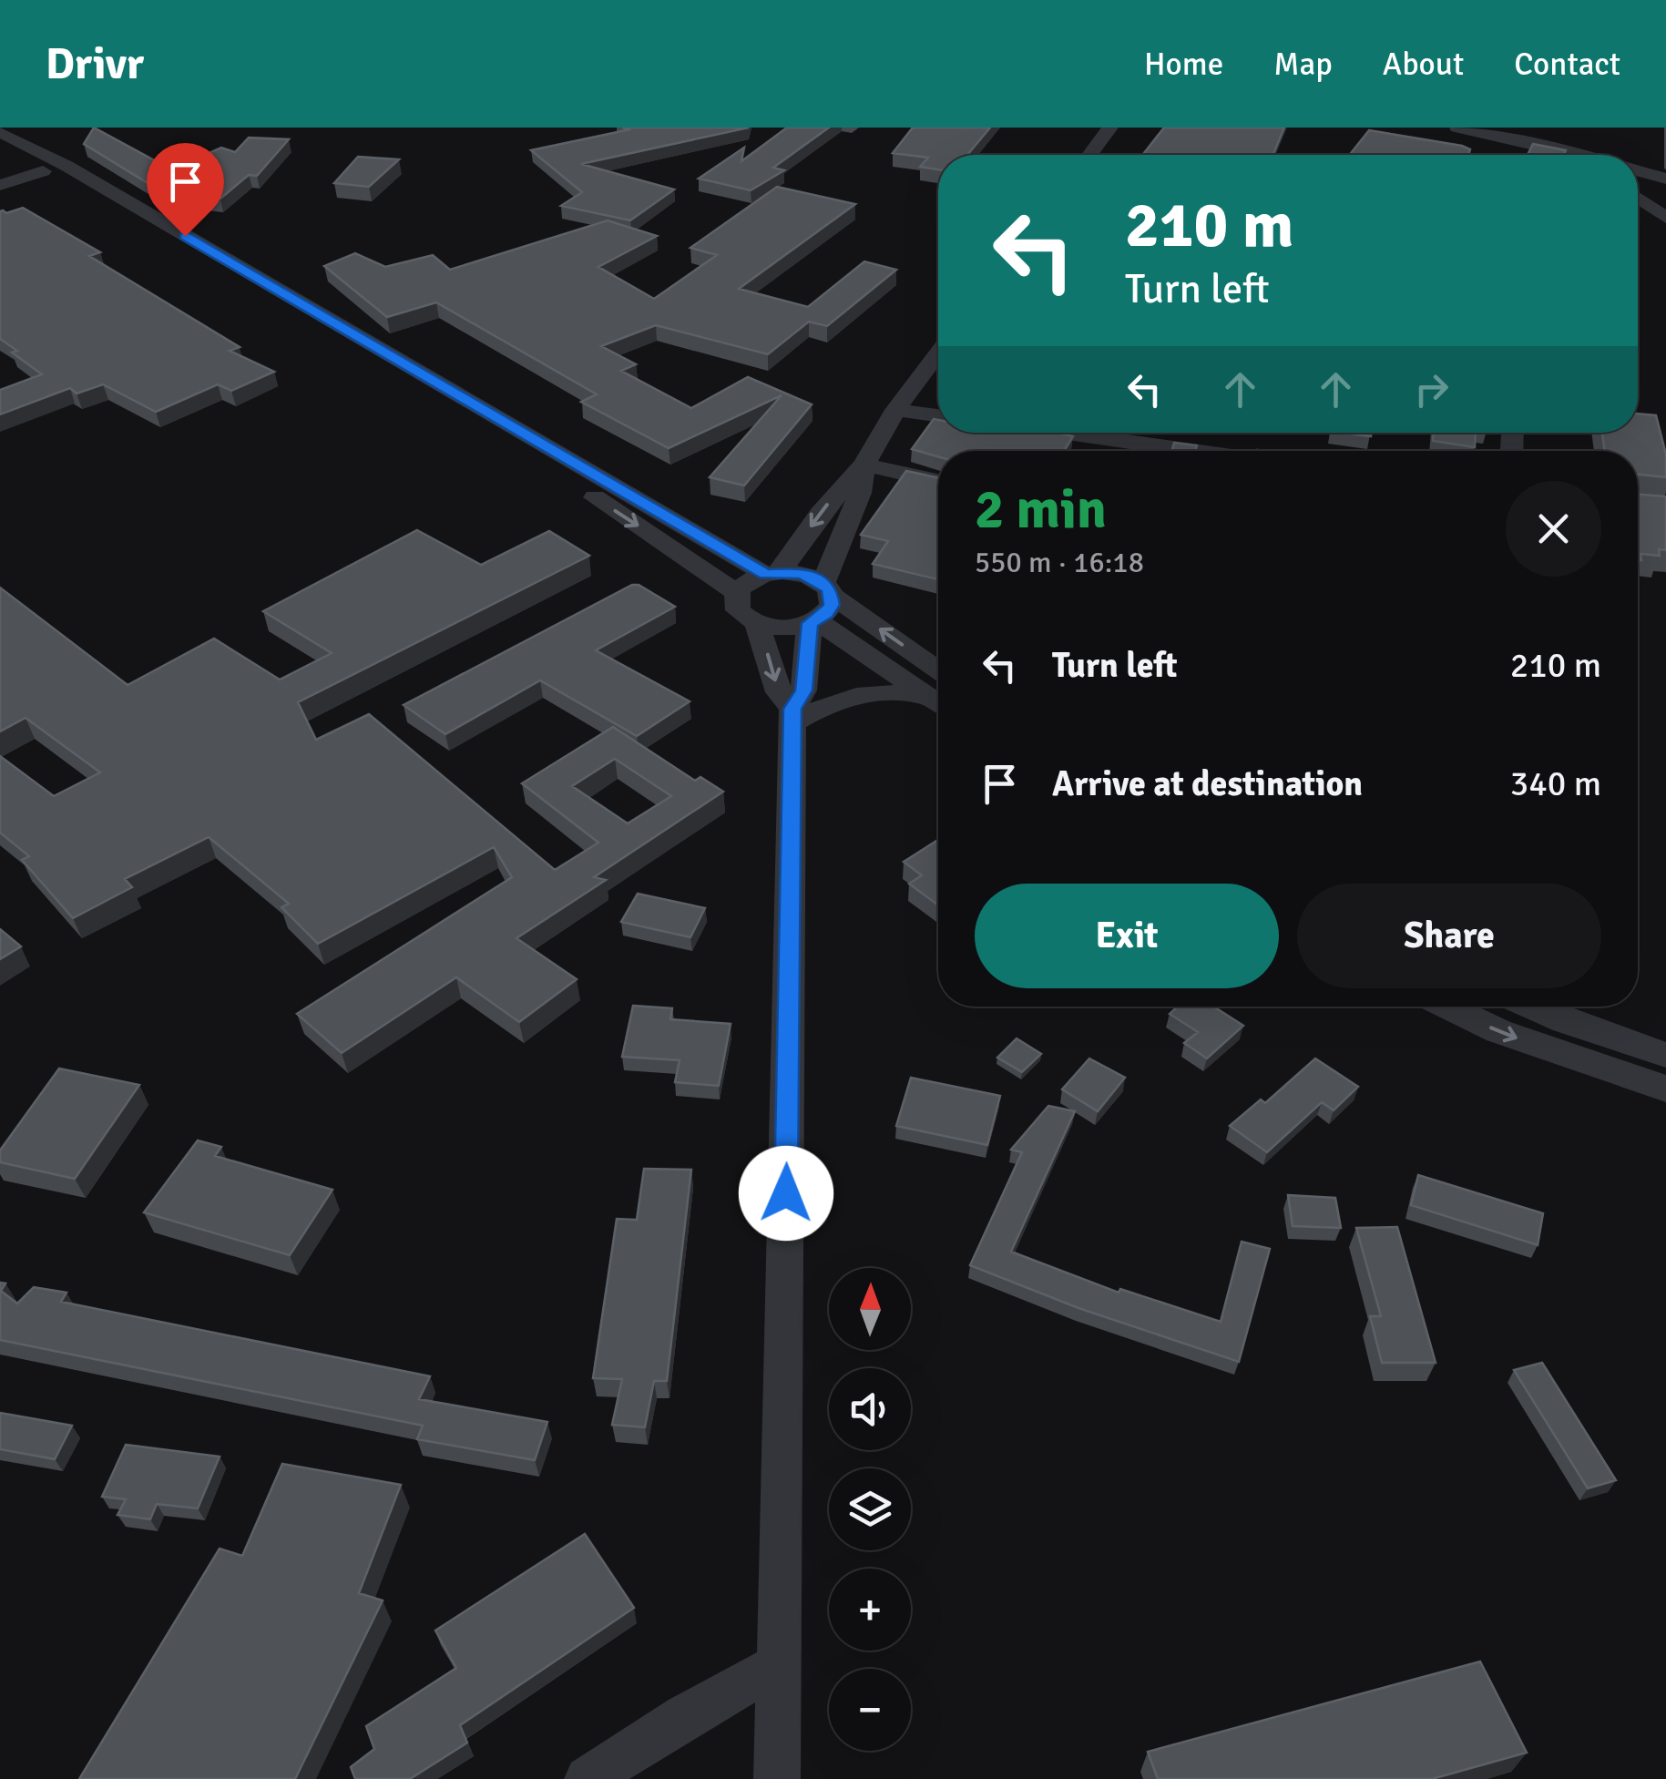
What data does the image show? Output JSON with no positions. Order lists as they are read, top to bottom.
{
  "north": "top",
  "page": {
    "header": "Drivr",
    "nav": [
      "Home",
      "Map",
      "About",
      "Contact"
    ],
    "turn": ["210 m", "Turn left"],
    "heading": ["2 min", "550 m · 16:18"],
    "list": [
      {
        "name": "Turn left",
        "value": "210 m"
      },
      {
        "name": "Arrive at destination",
        "value": "340 m"
      }
    ],
    "buttons": ["Exit", "Share"],
    "map_buttons": ["+", "−"]
  }
}
